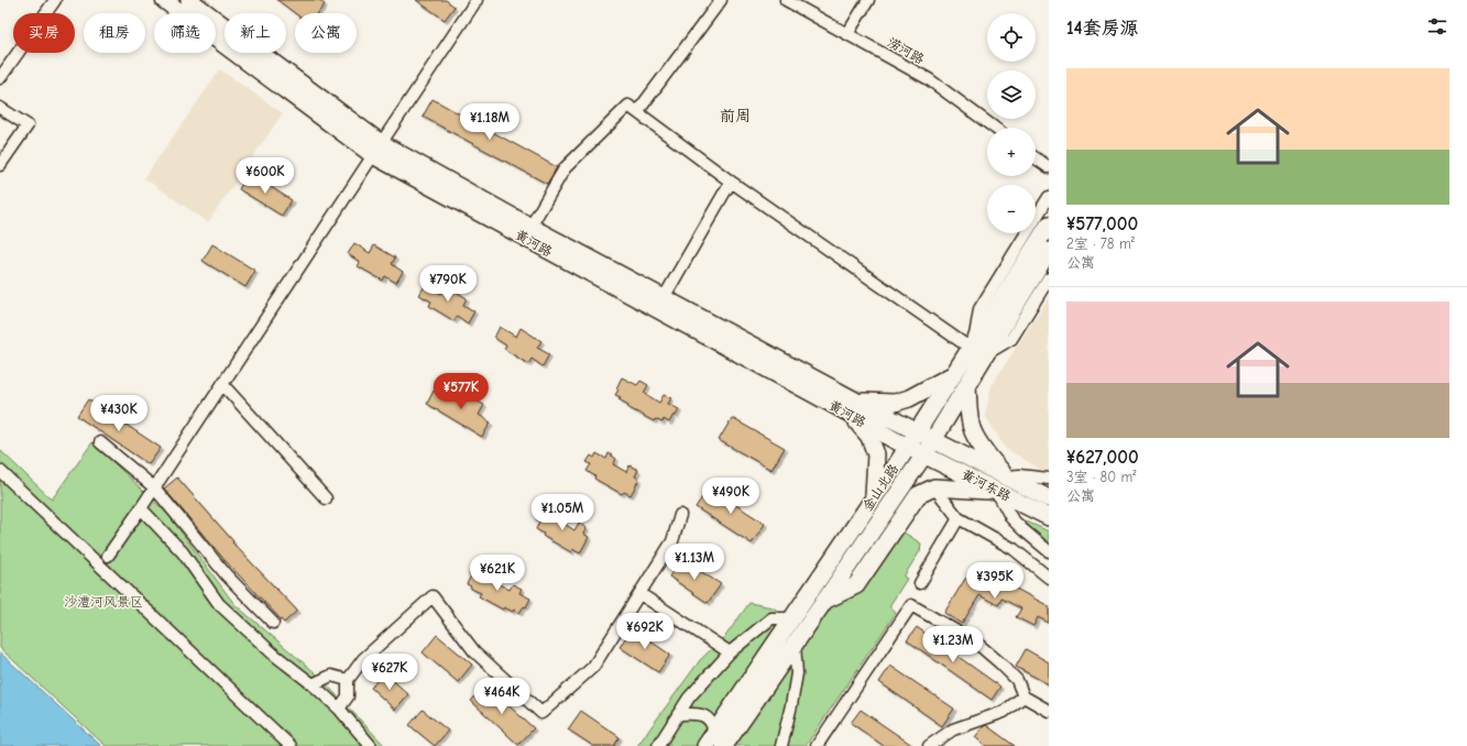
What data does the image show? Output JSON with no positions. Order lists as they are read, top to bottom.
{
  "streets": {
    "main road": ["黄河路", "黄河东路", "金山北路"],
    "street": ["涝河路"]
  },
  "crossings": [
    ["黄河路", "黄河东路"],
    ["黄河路", "金山北路"],
    ["黄河东路", "金山北路"]
  ],
  "districts": ["前周"],
  "parks": ["沙澧河风景区"],
  "page": {
    "heading": "14套房源",
    "map_buttons": ["+", "−"],
    "chip": [
      "买房",
      "租房",
      "筛选",
      "新上",
      "公寓"
    ],
    "list": [
      {
        "name": "¥577,000",
        "note": "2室 · 78 m² · 公寓"
      },
      {
        "name": "¥627,000",
        "note": "3室 · 80 m² · 公寓"
      }
    ],
    "price": [
      "¥1.18M",
      "¥600K",
      "¥790K",
      "¥577K",
      "¥430K",
      "¥490K",
      "¥1.05M",
      "¥1.13M",
      "¥621K",
      "¥395K",
      "¥692K",
      "¥1.23M",
      "¥627K",
      "¥464K"
    ]
  }
}
